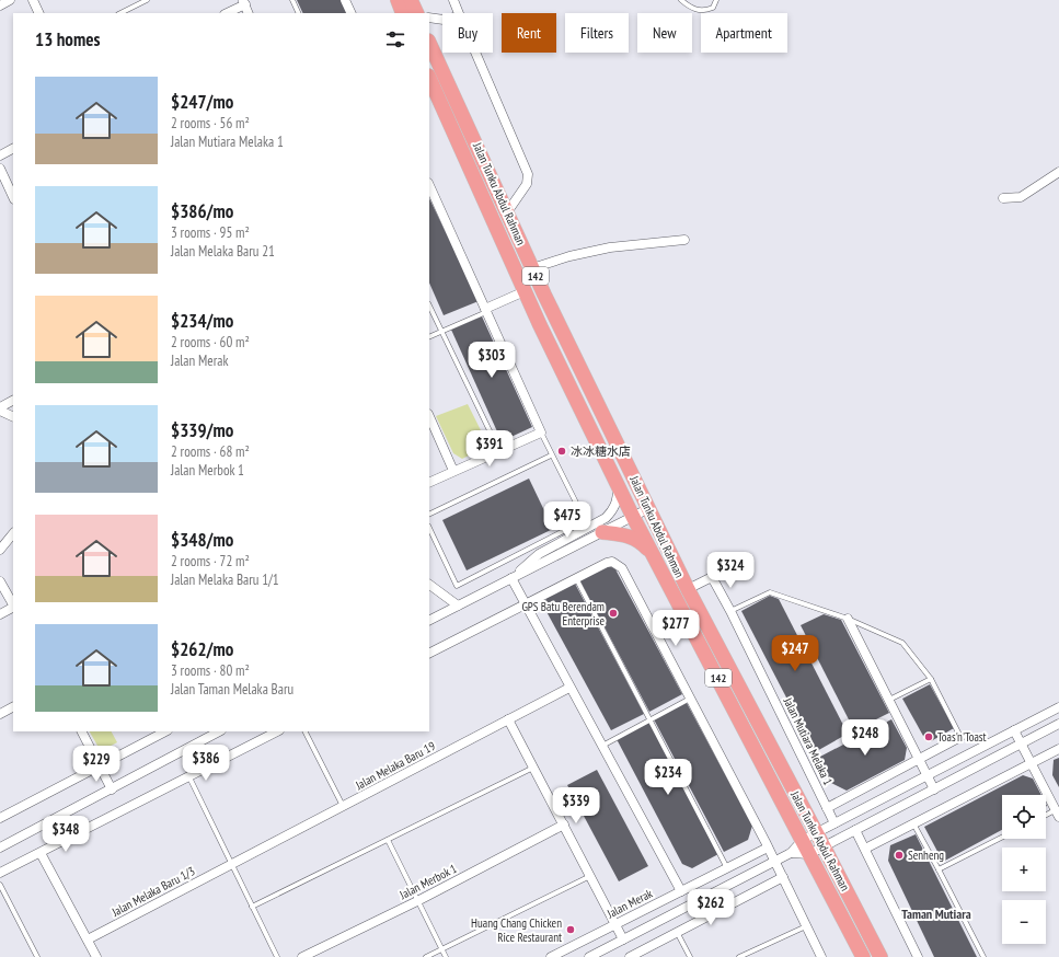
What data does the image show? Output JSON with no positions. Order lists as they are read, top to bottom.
{
  "streets": {
    "main road": ["Jalan Tunku Abdul Rahman", "142"],
    "street": [
      "Jalan Mutiara Melaka 1",
      "Jalan Melaka Baru 19",
      "Jalan Merbok 1",
      "Jalan Melaka Baru 1/3",
      "Jalan Merak"
    ]
  },
  "crossings": [
    ["Jalan Tunku Abdul Rahman", "Jalan Mutiara Melaka 1"],
    ["Jalan Melaka Baru 19", "Jalan Melaka Baru 1/3"]
  ],
  "districts": ["Taman Mutiara"],
  "places": [
    "冰冰糖水店",
    "GPS Batu Berendam Enterprise",
    "Toas'n'Toast",
    "Senheng",
    "Huang Chang Chicken Rice Restaurant"
  ],
  "page": {
    "chip": [
      "Buy",
      "Rent",
      "Filters",
      "New",
      "Apartment"
    ],
    "heading": "13 homes",
    "list": [
      {
        "name": "$247/mo",
        "note": "2 rooms · 56 m² · Jalan Mutiara Melaka 1"
      },
      {
        "name": "$386/mo",
        "note": "3 rooms · 95 m² · Jalan Melaka Baru 21"
      },
      {
        "name": "$234/mo",
        "note": "2 rooms · 60 m² · Jalan Merak"
      },
      {
        "name": "$339/mo",
        "note": "2 rooms · 68 m² · Jalan Merbok 1"
      },
      {
        "name": "$348/mo",
        "note": "2 rooms · 72 m² · Jalan Melaka Baru 1/1"
      },
      {
        "name": "$262/mo",
        "note": "3 rooms · 80 m² · Jalan Taman Melaka Baru"
      }
    ],
    "price": [
      "$303",
      "$391",
      "$475",
      "$324",
      "$277",
      "$247",
      "$248",
      "$386",
      "$229",
      "$234",
      "$339",
      "$348",
      "$262"
    ],
    "map_buttons": ["+", "−"]
  }
}
